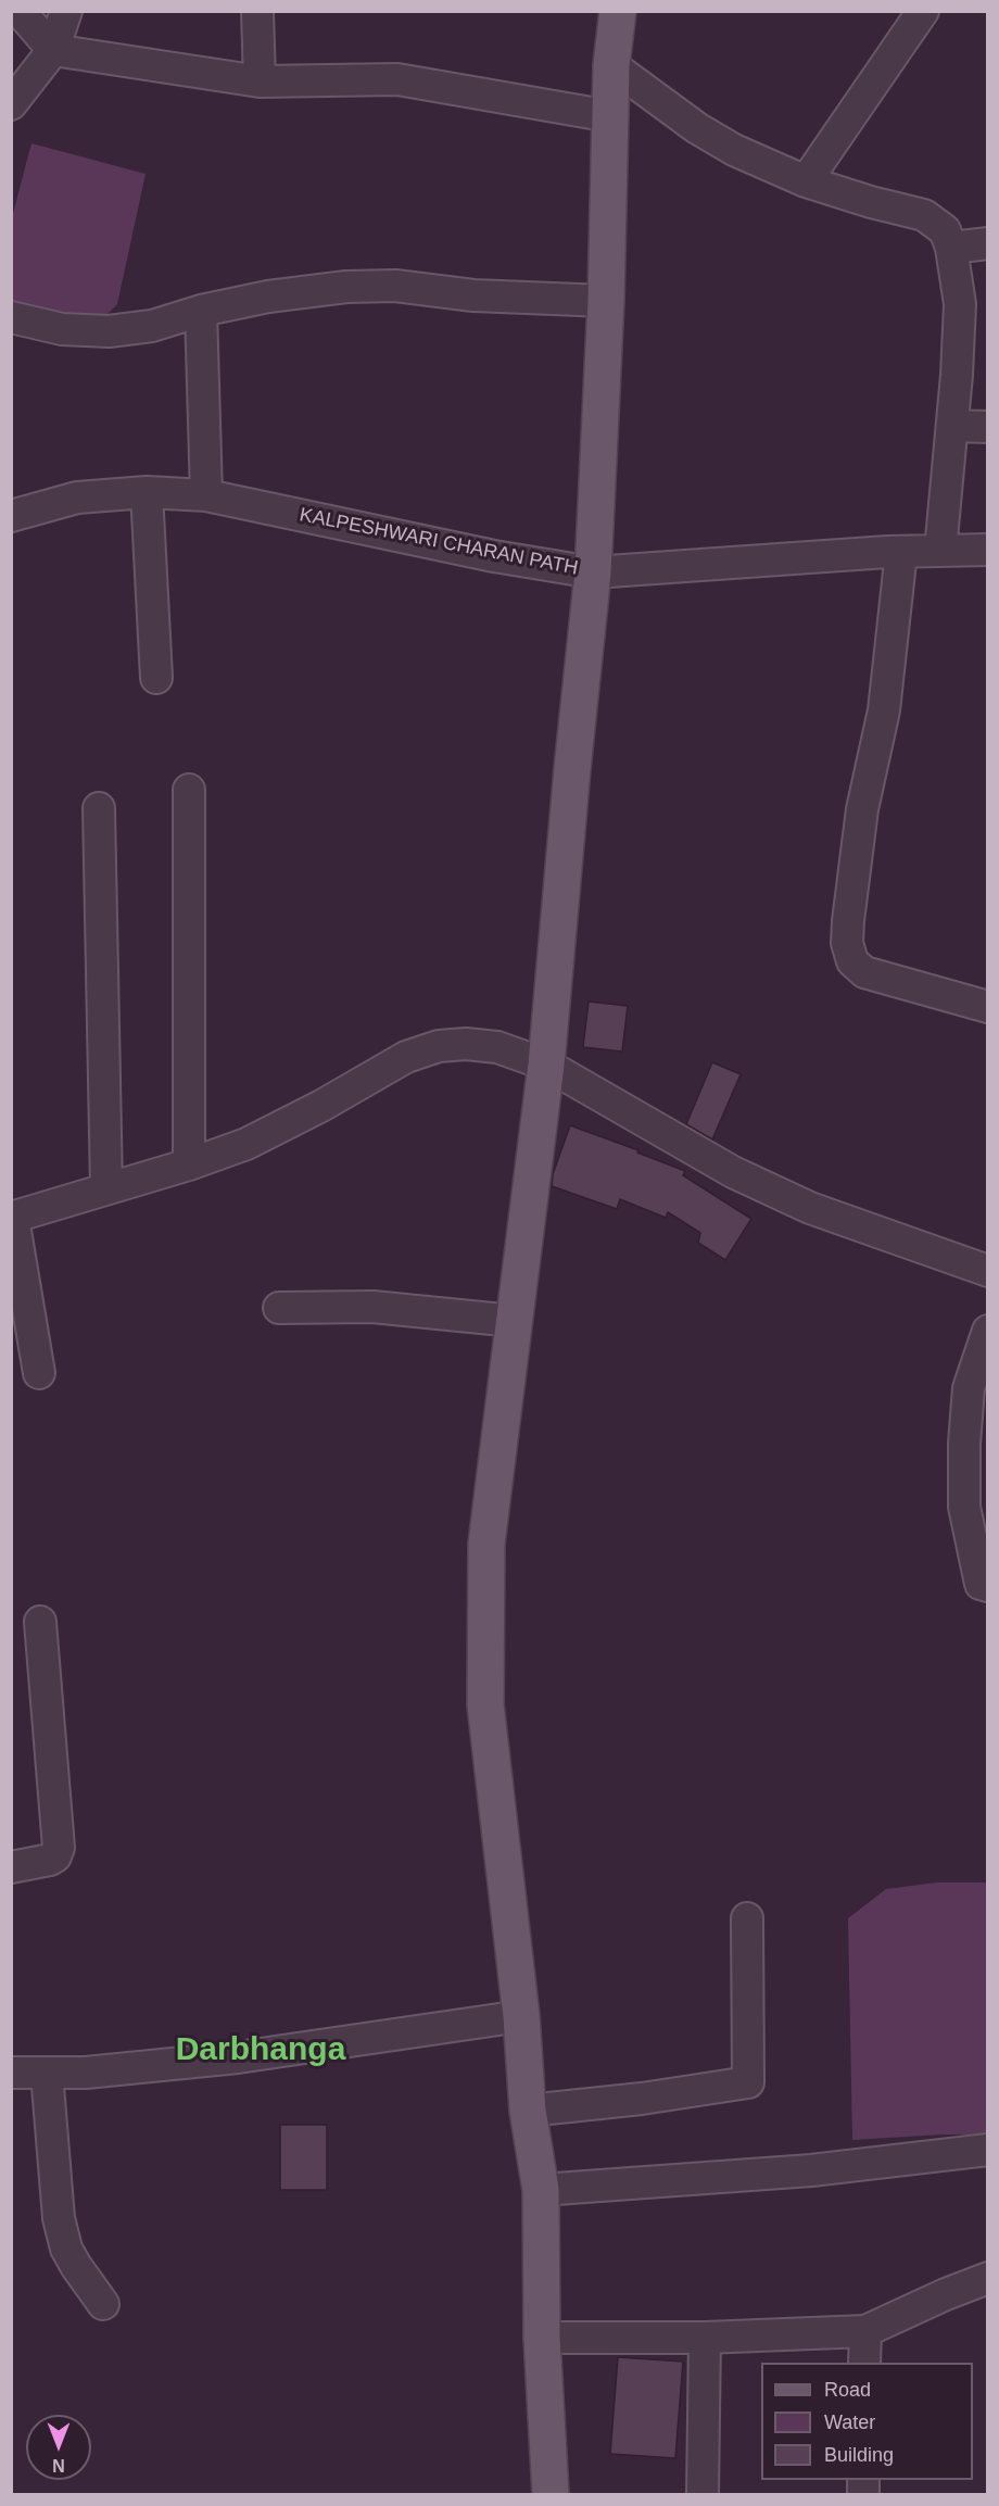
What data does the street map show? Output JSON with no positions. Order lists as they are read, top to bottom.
{
  "streets": {
    "street": ["KALPESHWARI CHARAN PATH"]
  },
  "districts": ["Darbhanga"],
  "legend": ["Road", "Water", "Building"],
  "north": "bottom"
}
